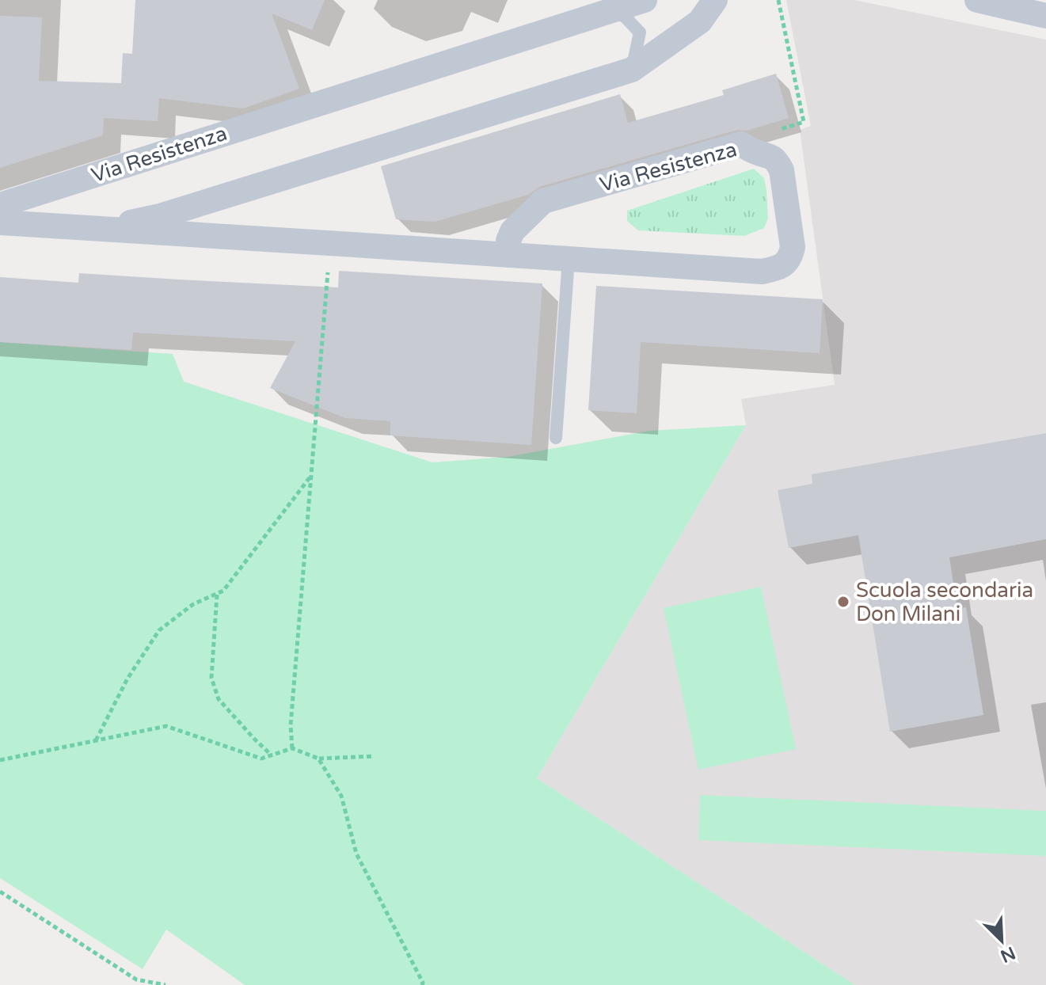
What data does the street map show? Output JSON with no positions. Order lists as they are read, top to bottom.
{
  "streets": {
    "street": ["Via Resistenza"]
  },
  "places": ["Scuola secondaria Don Milani"],
  "north": "bottom right"
}
